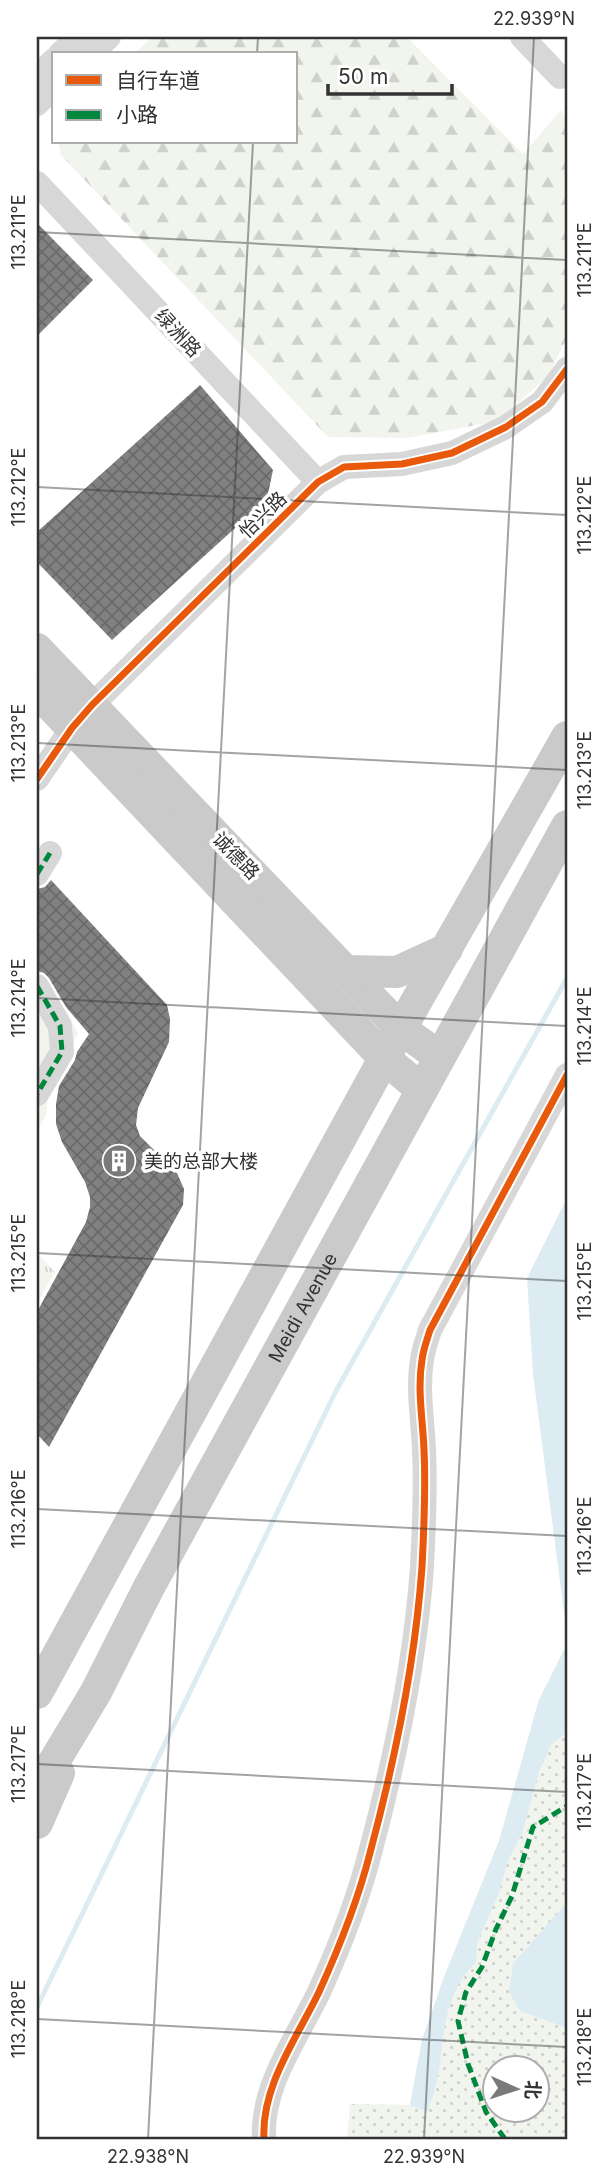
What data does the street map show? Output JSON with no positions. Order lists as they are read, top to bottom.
{
  "streets": {
    "main road": ["诚德路", "Meidi Avenue"],
    "street": ["绿洲路", "怡兴路"]
  },
  "crossings": [
    ["绿洲路", "怡兴路"],
    ["怡兴路", "诚德路"],
    ["诚德路", "Meidi Avenue"]
  ],
  "places": {
    "building": ["美的总部大楼"]
  },
  "legend": ["自行车道", "小路"],
  "scale_bar": "50 m",
  "north": "right",
  "coordinates": [
    "22.939°N",
    "113.211°E",
    "113.212°E",
    "113.213°E",
    "113.214°E",
    "113.215°E",
    "113.216°E",
    "113.217°E",
    "113.218°E",
    "22.938°N"
  ]
}
